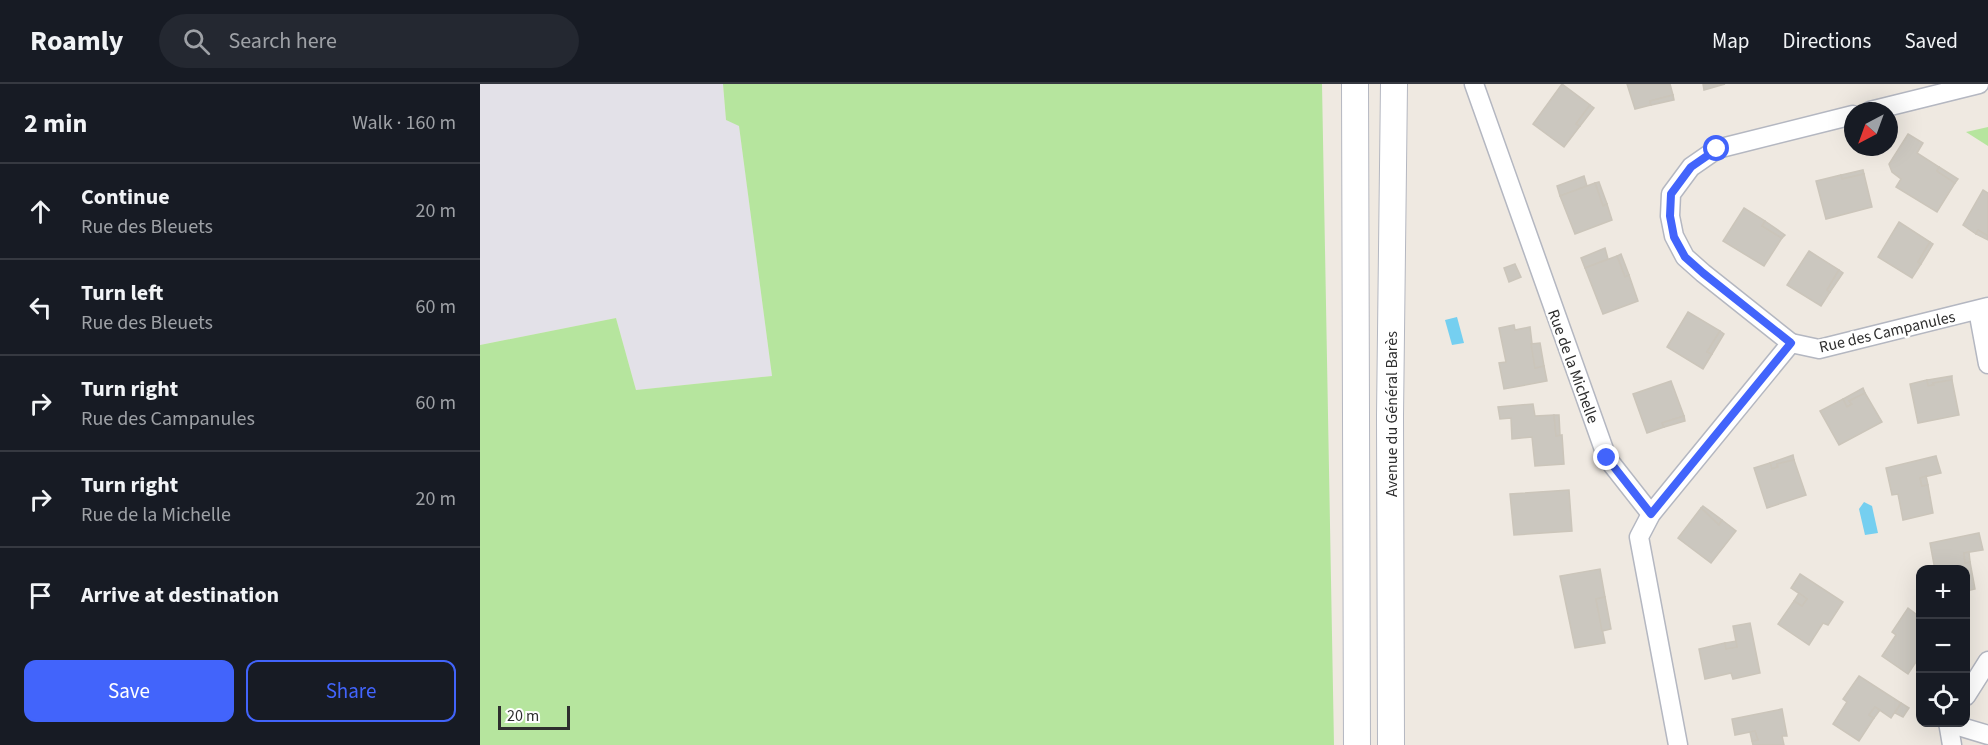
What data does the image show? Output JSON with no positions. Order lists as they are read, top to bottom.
{
  "streets": {
    "main road": ["Avenue du Général Barès"],
    "street": ["Rue des Campanules", "Rue de la Michelle"]
  },
  "scale_bar": "20 m",
  "north": "bottom left",
  "page": {
    "header": "Roamly",
    "search": "Search here",
    "nav": ["Map", "Directions", "Saved"],
    "heading": ["2 min", "Walk · 160 m"],
    "list": [
      ["Continue", "Rue des Bleuets", "20 m"],
      ["Turn left", "Rue des Bleuets", "60 m"],
      ["Turn right", "Rue des Campanules", "60 m"],
      ["Turn right", "Rue de la Michelle", "20 m"],
      "Arrive at destination"
    ],
    "map_buttons": ["+", "−"],
    "buttons": ["Save", "Share"],
    "scale": "20 m"
  }
}
